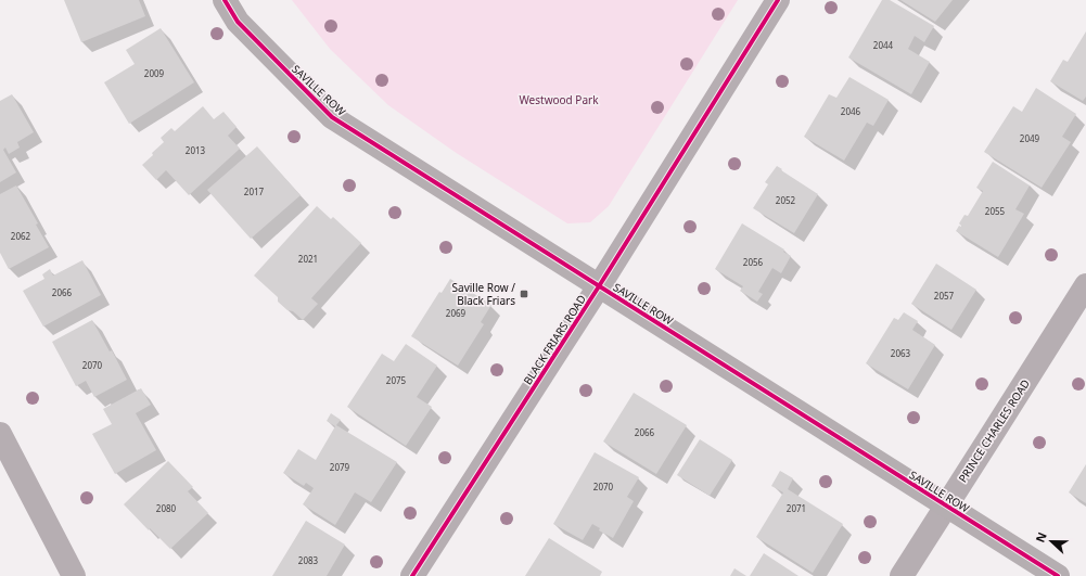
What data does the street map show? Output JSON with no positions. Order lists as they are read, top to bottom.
{
  "streets": {
    "street": ["SAVILLE ROW", "BLACK FRIARS ROAD", "PRINCE CHARLES ROAD"]
  },
  "crossings": [
    ["SAVILLE ROW", "BLACK FRIARS ROAD"],
    ["SAVILLE ROW", "PRINCE CHARLES ROAD"]
  ],
  "parks": ["Westwood Park"],
  "places": {
    "transit": ["Saville Row / Black Friars"]
  },
  "house_numbers": [
    "2044",
    "2009",
    "2046",
    "2049",
    "2013",
    "2017",
    "2052",
    "2055",
    "2062",
    "2021",
    "2056",
    "2066",
    "2057",
    "2069",
    "2063",
    "2070",
    "2075",
    "2066",
    "2079",
    "2070",
    "2080",
    "2071",
    "2083"
  ],
  "north": "left"
}
